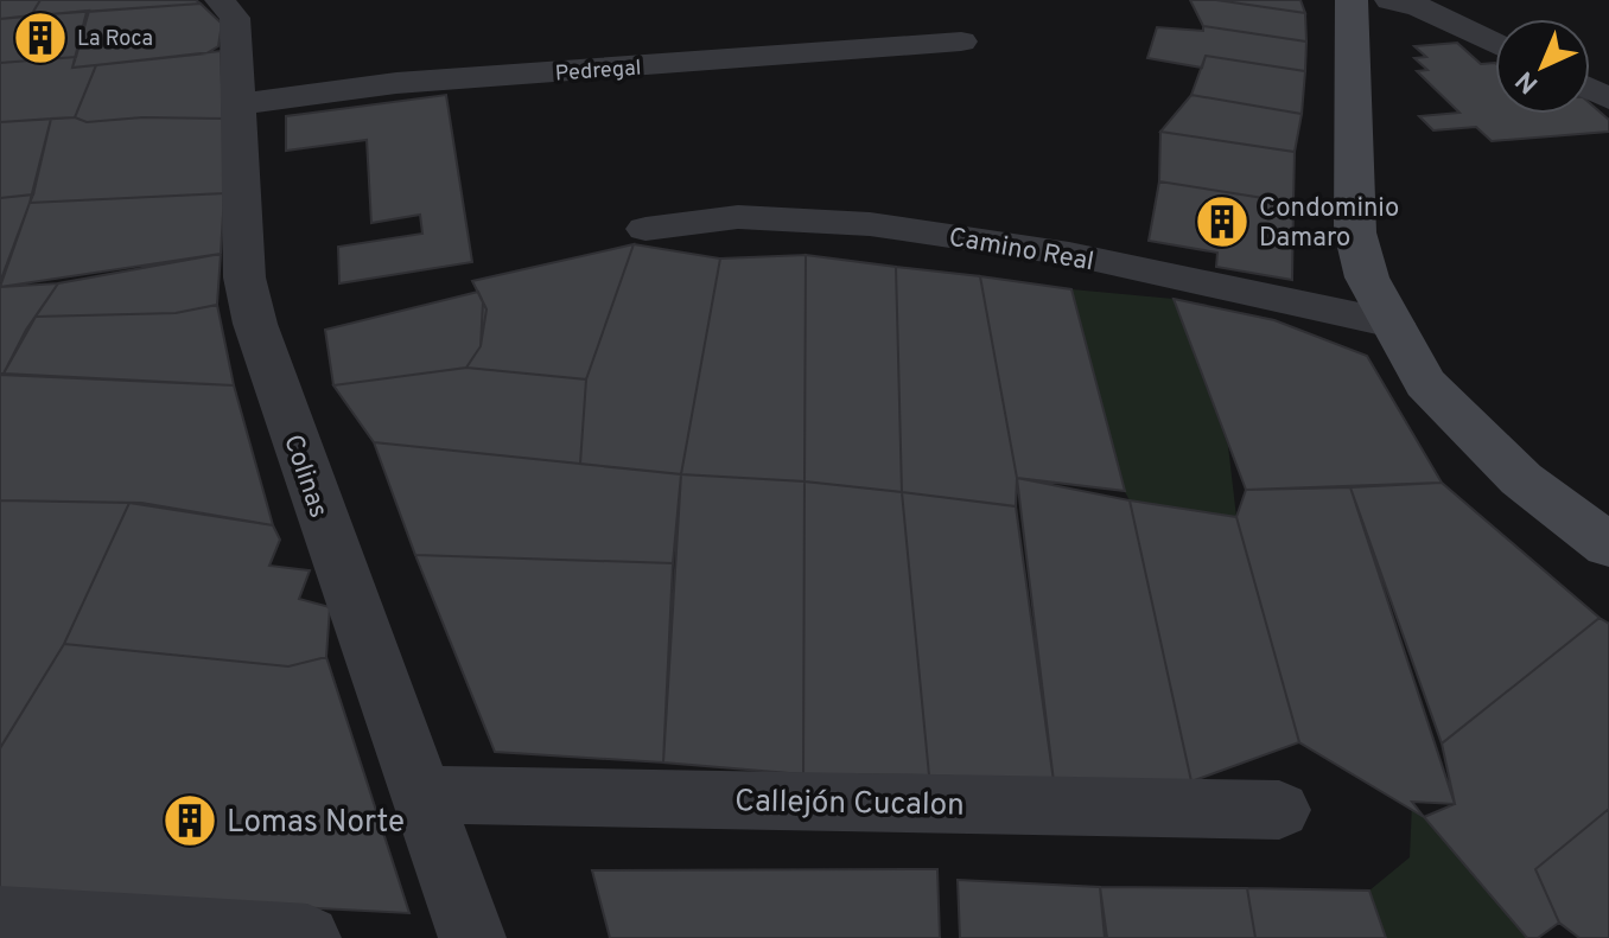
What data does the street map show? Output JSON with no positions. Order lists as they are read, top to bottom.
{
  "streets": {
    "street": [
      "Pedregal",
      "Camino Real",
      "Colinas",
      "Callejón Cucalon"
    ]
  },
  "crossings": [
    ["Pedregal", "Colinas"],
    ["Colinas", "Callejón Cucalon"]
  ],
  "places": {
    "building": ["La Roca", "Condominio Damaro", "Lomas Norte"]
  },
  "north": "bottom left"
}
